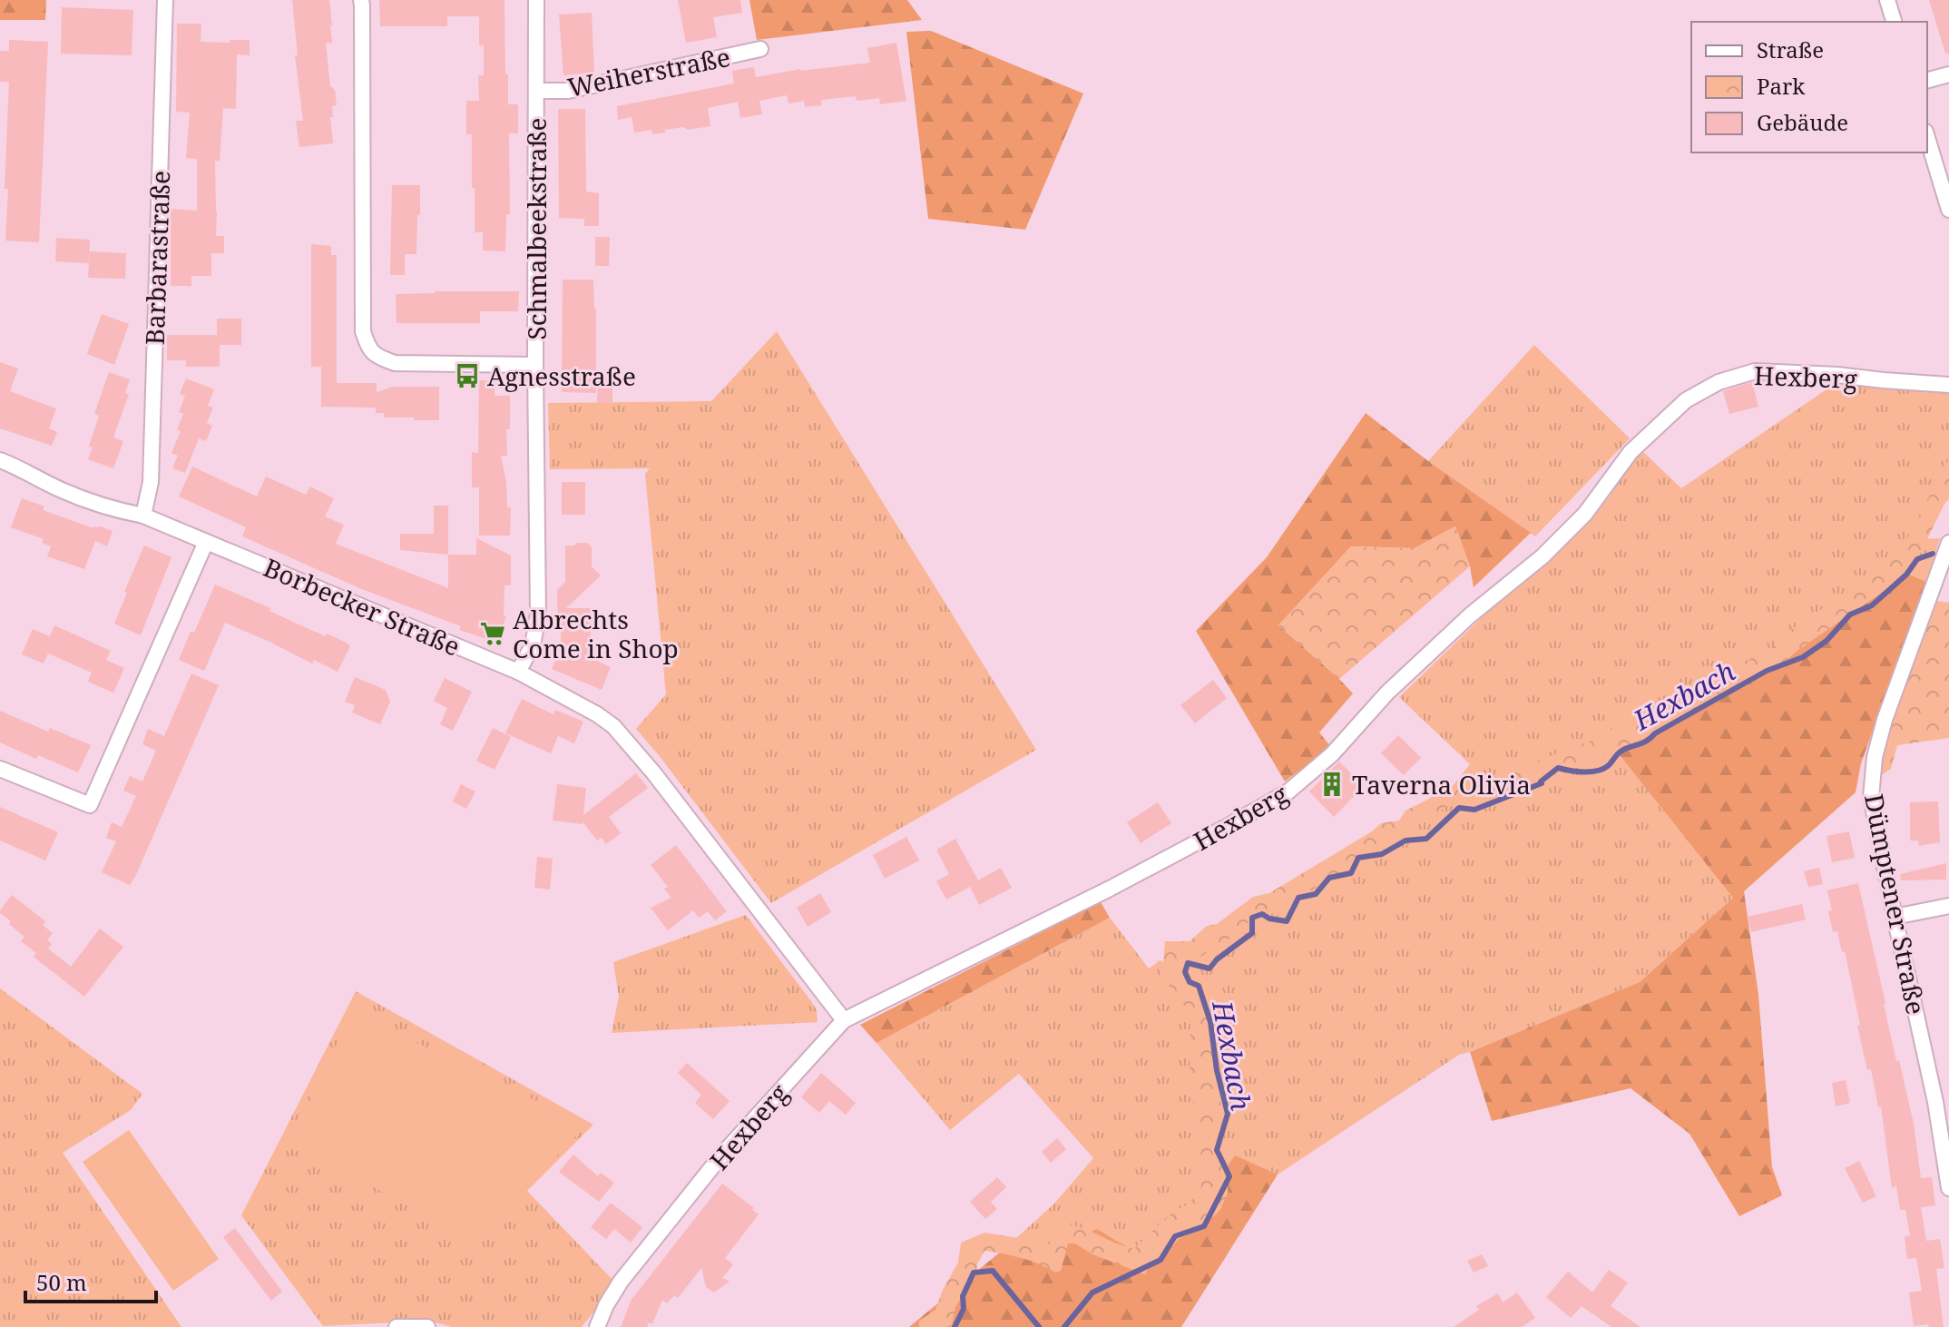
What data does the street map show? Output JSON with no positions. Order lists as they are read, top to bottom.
{
  "streets": {
    "street": [
      "Weiherstraße",
      "Schmalbeekstraße",
      "Barbarastraße",
      "Hexberg",
      "Borbecker Straße",
      "Dümptener Straße"
    ]
  },
  "crossings": [
    ["Weiherstraße", "Schmalbeekstraße"],
    ["Schmalbeekstraße", "Borbecker Straße"],
    ["Barbarastraße", "Borbecker Straße"],
    ["Hexberg", "Borbecker Straße"]
  ],
  "water": ["Hexbach"],
  "places": {
    "bus stop": ["Agnesstraße"],
    "supermarket": ["Albrechts Come in Shop"],
    "building": ["Taverna Olivia"]
  },
  "legend": ["Straße", "Park", "Gebäude"],
  "scale_bar": "50 m"
}
